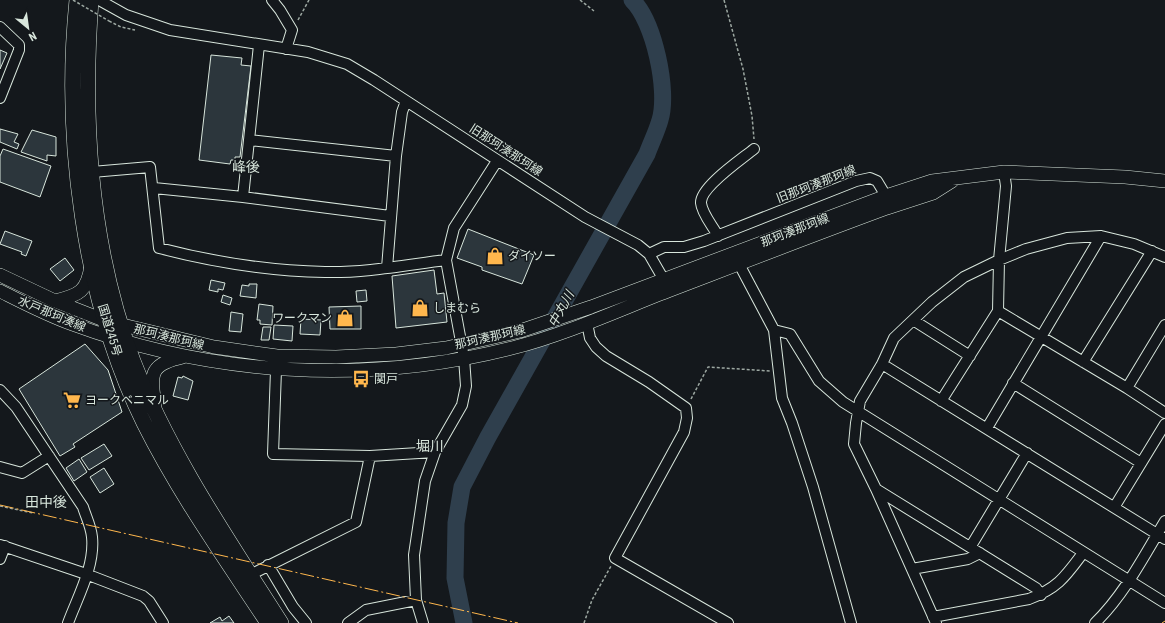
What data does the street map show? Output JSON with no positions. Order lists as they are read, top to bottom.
{
  "streets": {
    "highway": ["国道245号"],
    "main road": ["那珂湊那珂線", "水戸那珂湊線"],
    "street": ["旧那珂湊那珂線"]
  },
  "crossings": [
    ["旧那珂湊那珂線", "那珂湊那珂線"],
    ["那珂湊那珂線", "水戸那珂湊線"],
    ["那珂湊那珂線", "国道245号"],
    ["水戸那珂湊線", "国道245号"]
  ],
  "districts": ["峰後", "堀川", "田中後"],
  "water": ["中丸川"],
  "places": {
    "shop": ["ダイソー", "しまむら", "ワークマン"],
    "bus stop": ["関戸"],
    "supermarket": ["ヨークベニマル"]
  },
  "north": "bottom right"
}
